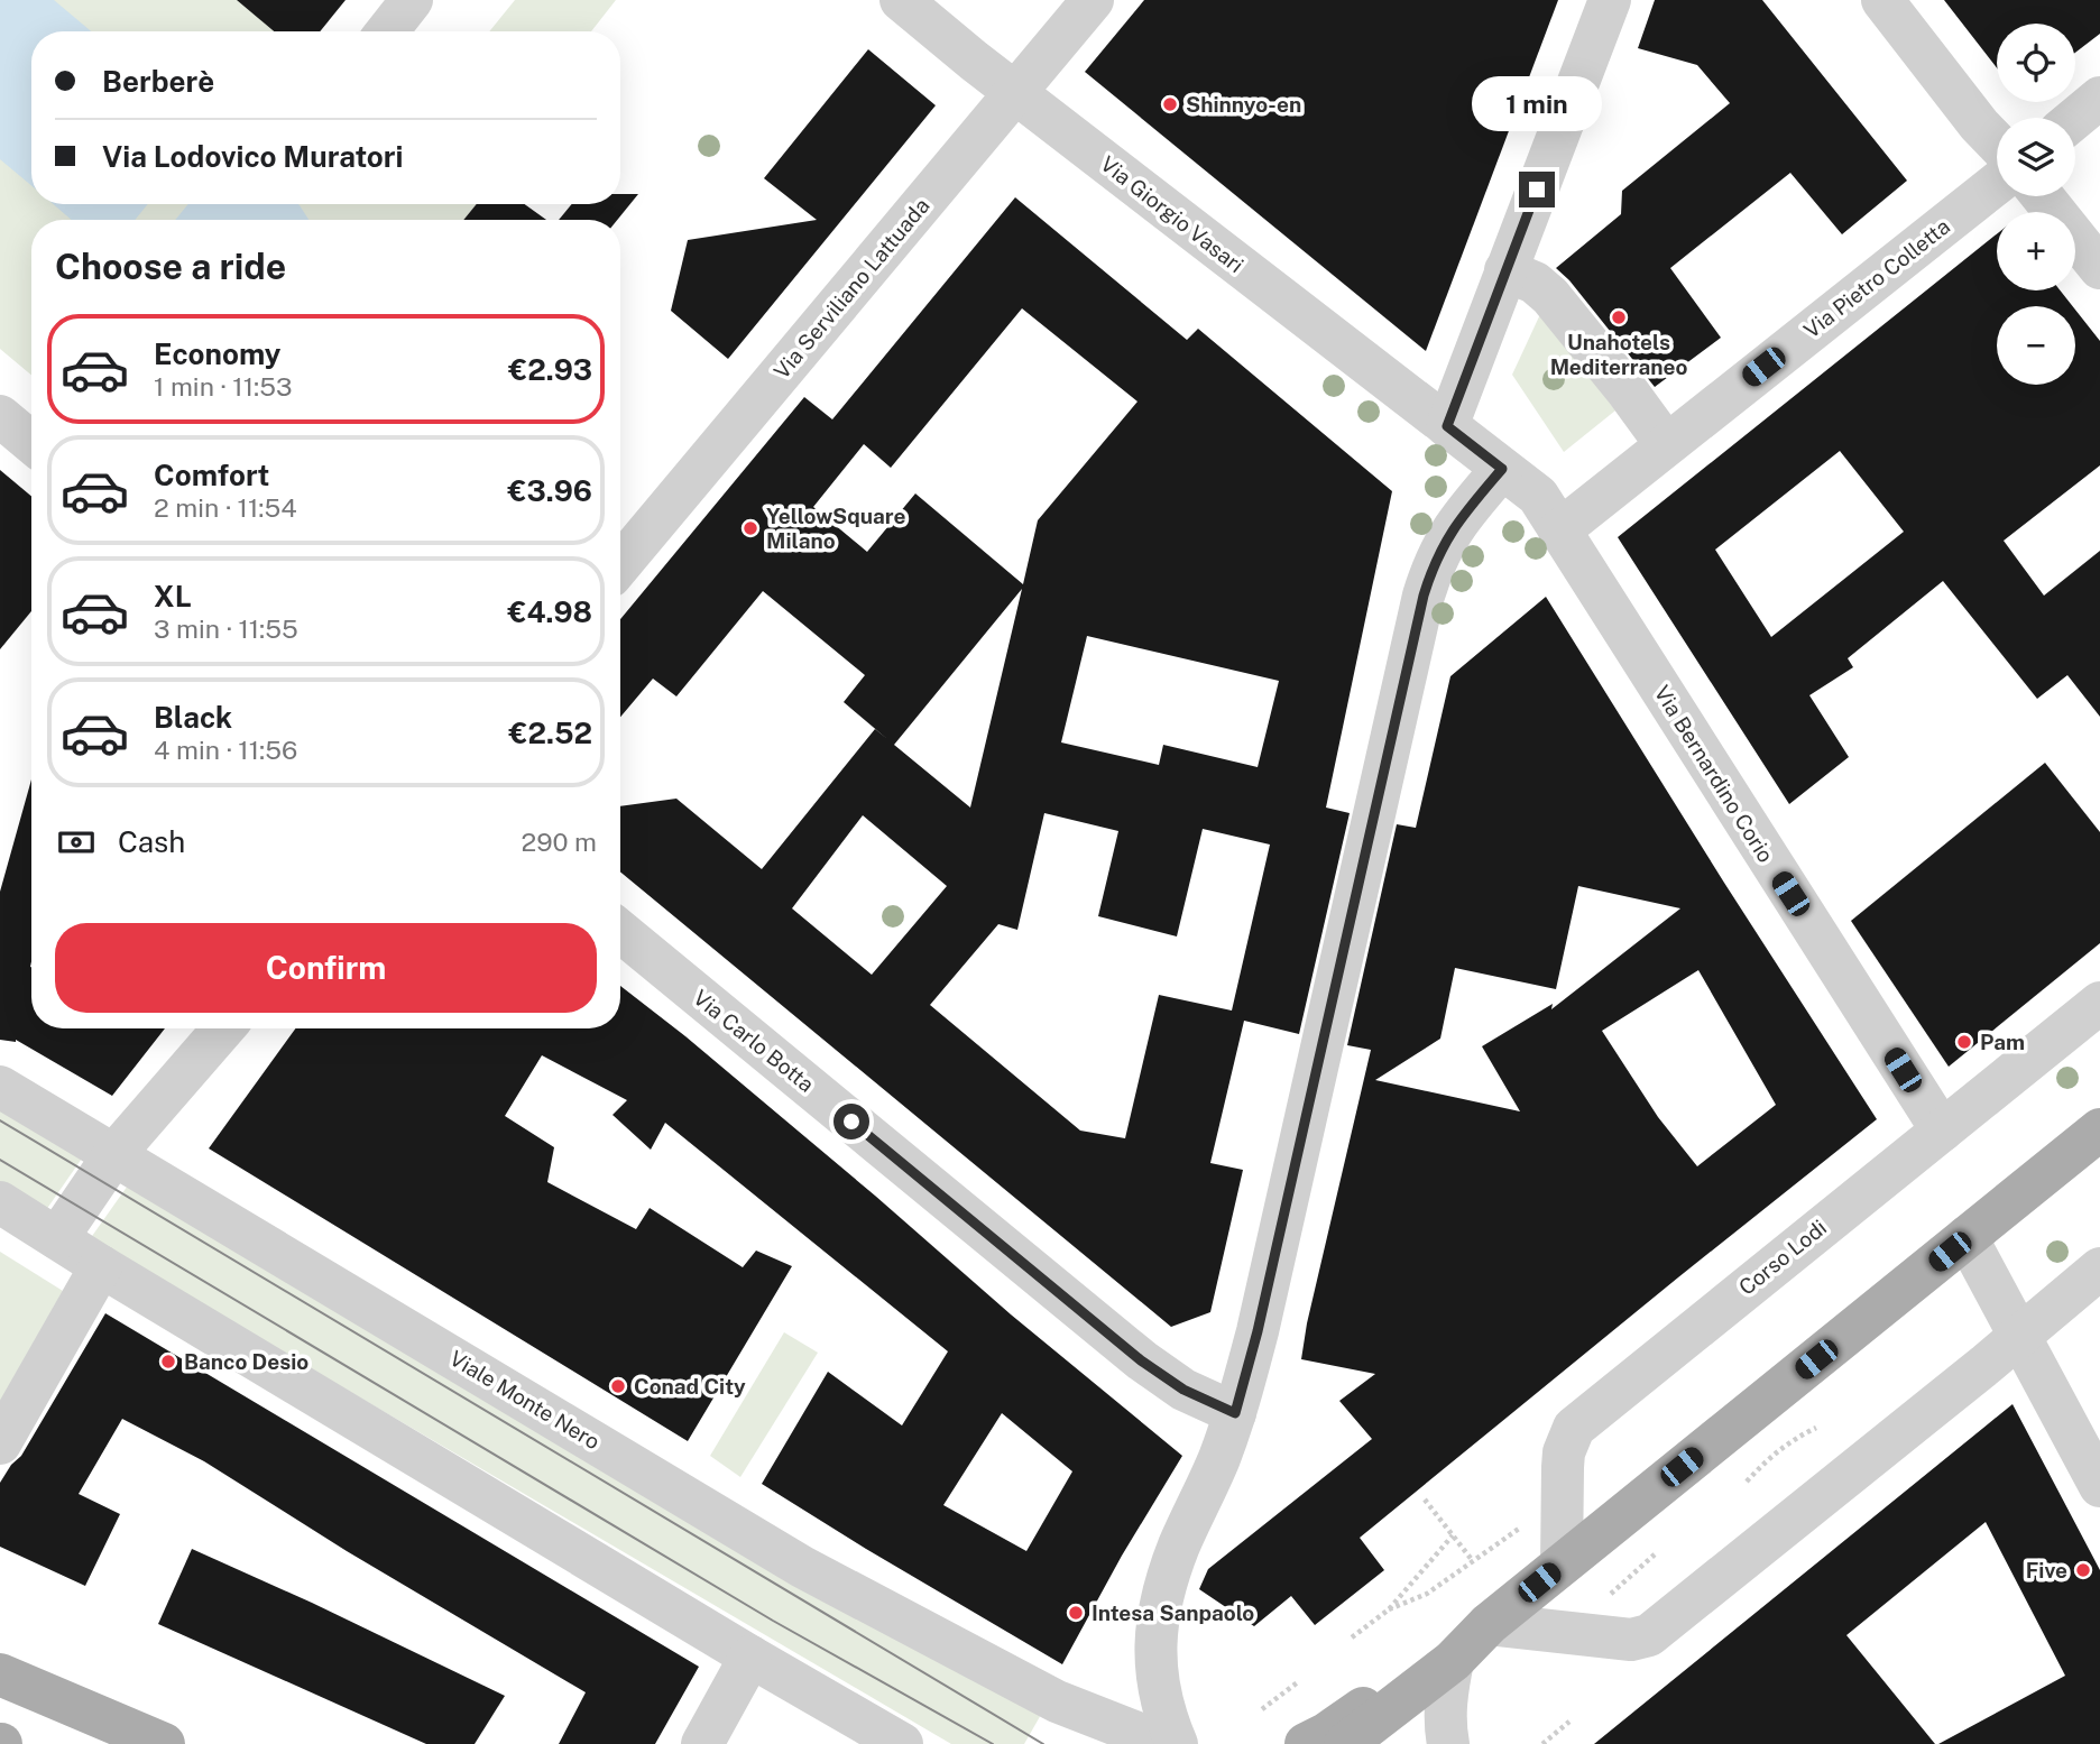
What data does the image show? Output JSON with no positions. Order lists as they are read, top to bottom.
{
  "streets": {
    "street": [
      "Via Giorgio Vasari",
      "Via Pietro Colletta",
      "Via Serviliano Lattuada",
      "Via Bernardino Corio",
      "Via Carlo Botta",
      "Corso Lodi",
      "Viale Monte Nero"
    ]
  },
  "crossings": [
    ["Via Giorgio Vasari", "Via Serviliano Lattuada"],
    ["Via Pietro Colletta", "Via Bernardino Corio"],
    ["Via Bernardino Corio", "Corso Lodi"]
  ],
  "places": [
    "Shinnyo-en",
    "Unahotels Mediterraneo",
    "YellowSquare Milano",
    "Pam",
    "Banco Desio",
    "Conad City",
    "Five",
    "Intesa Sanpaolo"
  ],
  "page": {
    "map_buttons": ["+", "−"],
    "banner": ["Berberè", "Via Lodovico Muratori"],
    "bubble": "1 min",
    "heading": "Choose a ride",
    "list": [
      {
        "name": "Economy",
        "note": "1 min · 11:53",
        "value": "€2.93"
      },
      {
        "name": "Comfort",
        "note": "2 min · 11:54",
        "value": "€3.96"
      },
      {
        "name": "XL",
        "note": "3 min · 11:55",
        "value": "€4.98"
      },
      {
        "name": "Black",
        "note": "4 min · 11:56",
        "value": "€2.52"
      }
    ],
    "pay": ["Cash", "290 m"],
    "buttons": "Confirm"
  }
}
